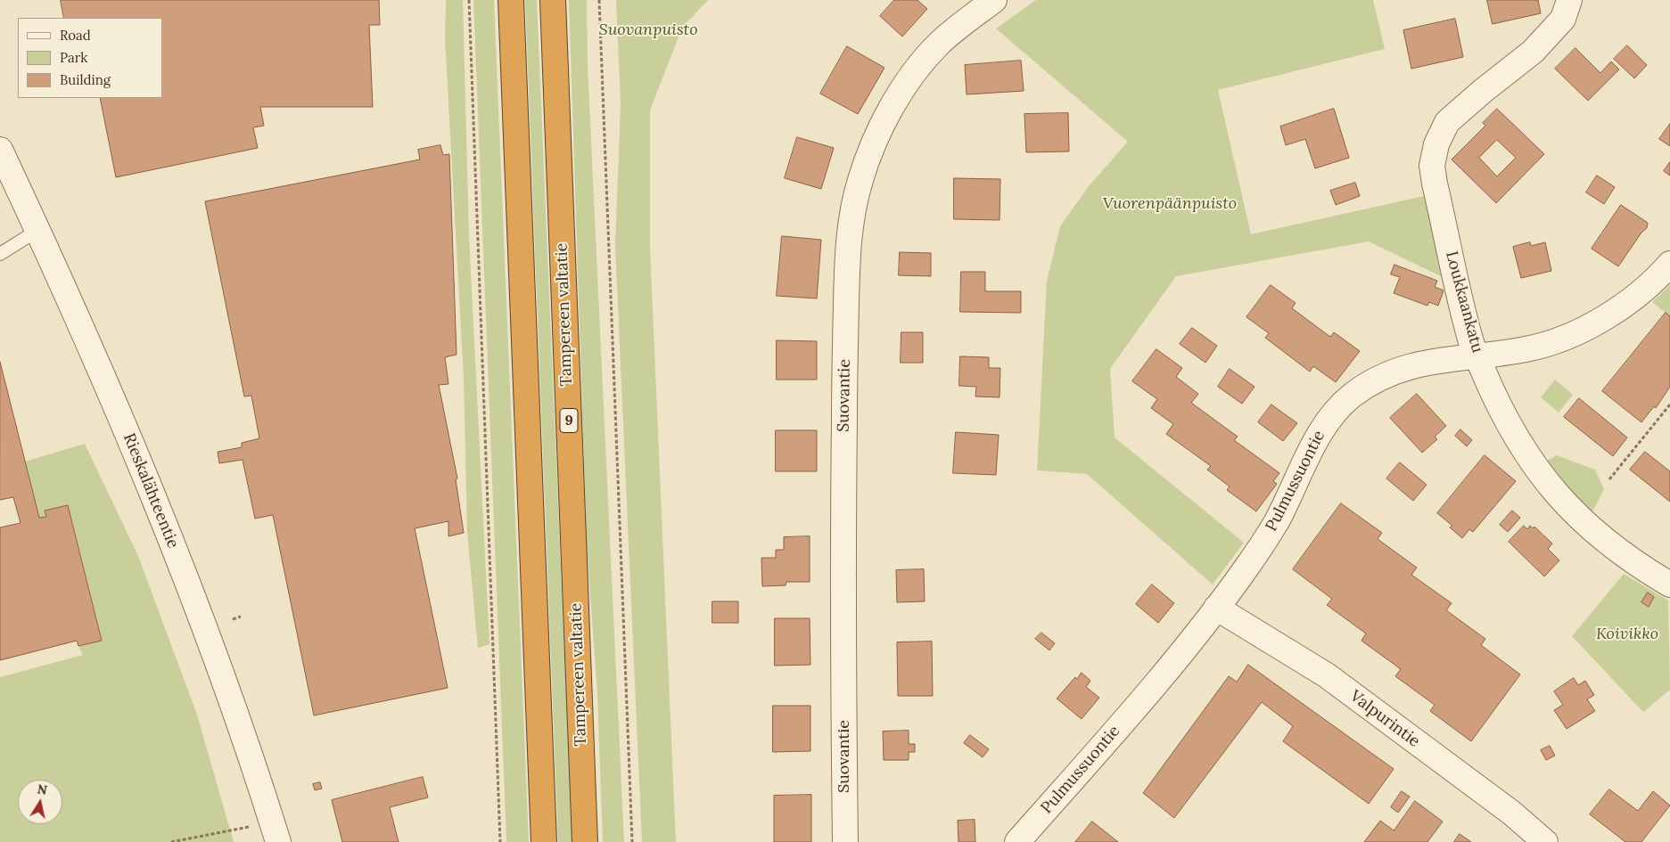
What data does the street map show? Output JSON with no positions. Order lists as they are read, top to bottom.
{
  "streets": {
    "highway": ["Tampereen valtatie", "9"],
    "street": [
      "Loukkaankatu",
      "Suovantie",
      "Pulmussuontie",
      "Rieskalähteentie",
      "Valpurintie"
    ]
  },
  "crossings": [
    ["Loukkaankatu", "Pulmussuontie"],
    ["Pulmussuontie", "Valpurintie"]
  ],
  "parks": ["Suovanpuisto", "Vuorenpäänpuisto", "Koivikko"],
  "legend": ["Road", "Park", "Building"],
  "north": "top"
}
